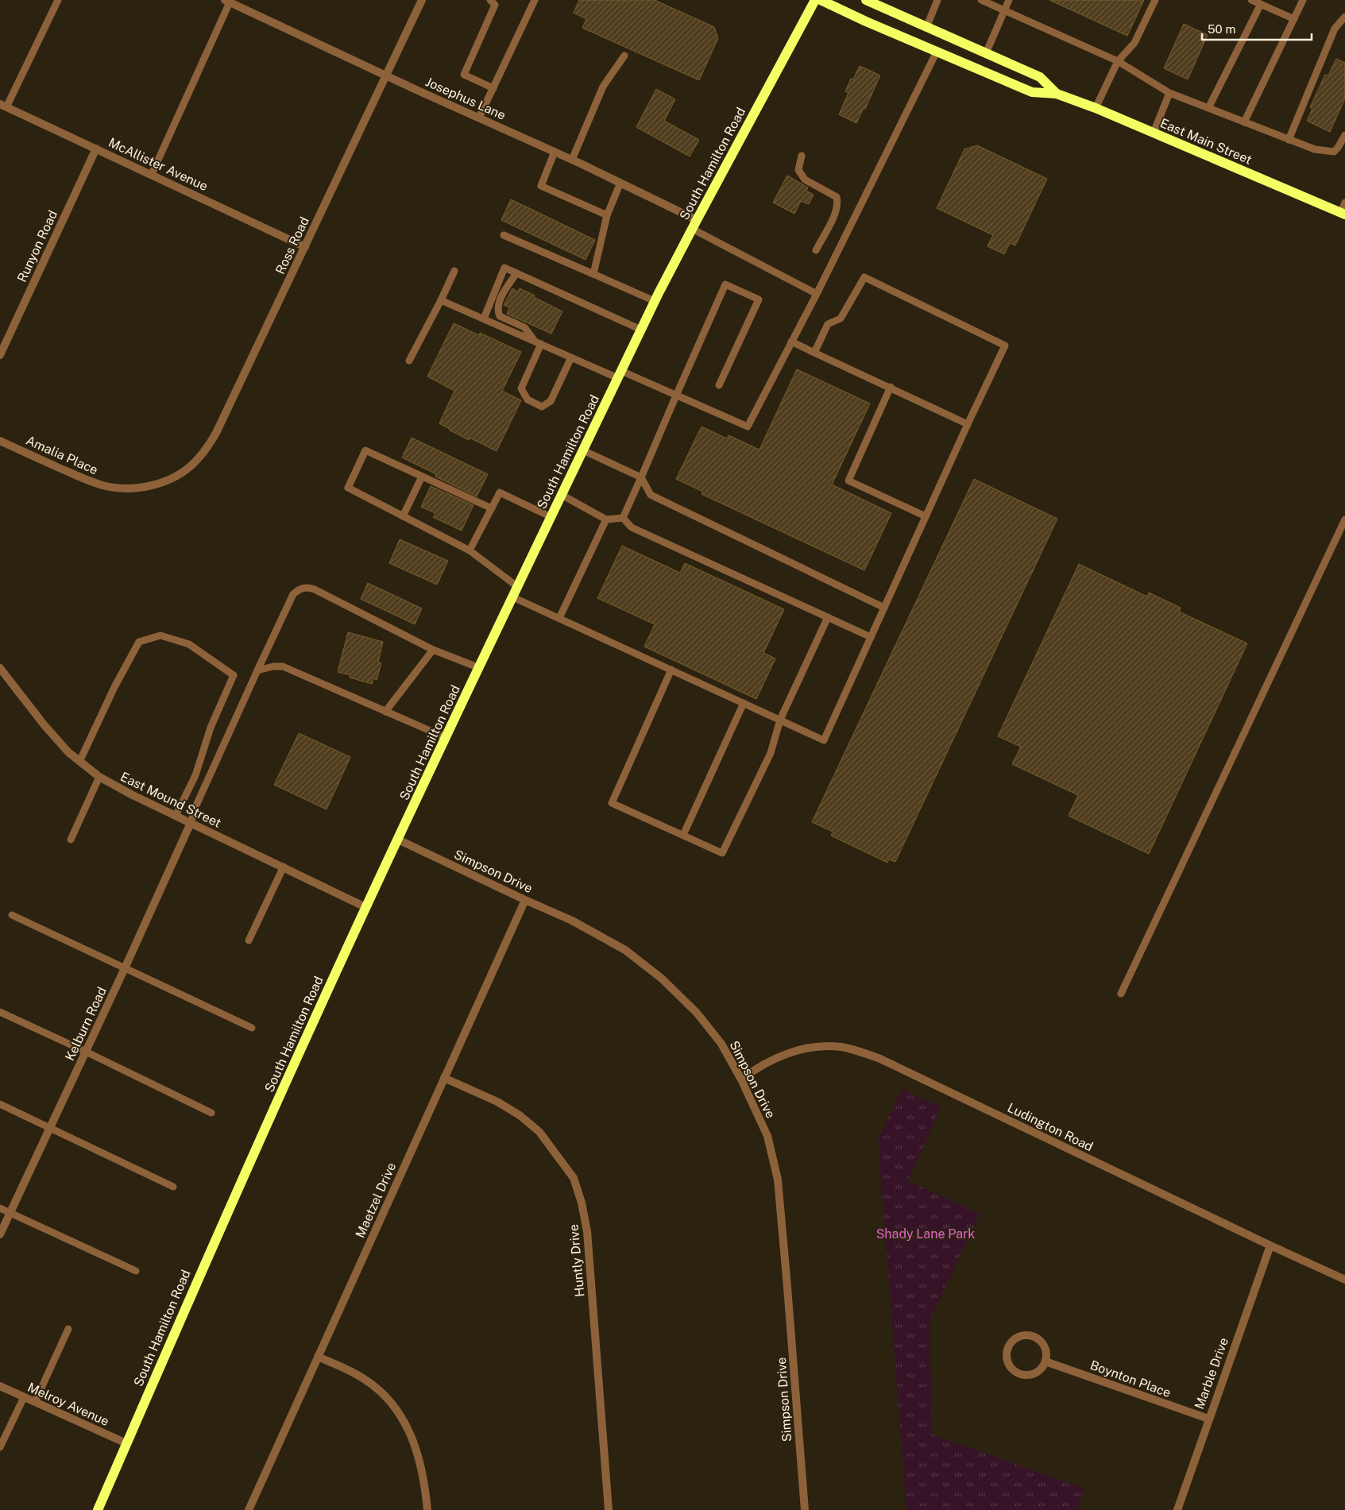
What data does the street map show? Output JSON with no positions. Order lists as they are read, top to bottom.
{
  "streets": {
    "main road": ["East Main Street", "South Hamilton Road"],
    "street": [
      "Josephus Lane",
      "McAllister Avenue",
      "Ross Road",
      "Runyon Road",
      "Amalia Place",
      "East Mound Street",
      "Simpson Drive",
      "Kelburn Road",
      "Ludington Road",
      "Maetzel Drive",
      "Huntly Drive",
      "Marble Drive",
      "Boynton Place",
      "Melroy Avenue"
    ]
  },
  "crossings": [
    ["Josephus Lane", "South Hamilton Road"],
    ["Josephus Lane", "Ross Road"],
    ["South Hamilton Road", "East Mound Street"],
    ["South Hamilton Road", "Simpson Drive"],
    ["South Hamilton Road", "Melroy Avenue"],
    ["McAllister Avenue", "Ross Road"],
    ["McAllister Avenue", "Runyon Road"],
    ["Ross Road", "Amalia Place"],
    ["East Mound Street", "Kelburn Road"],
    ["Simpson Drive", "Ludington Road"],
    ["Simpson Drive", "Maetzel Drive"],
    ["Ludington Road", "Marble Drive"],
    ["Maetzel Drive", "Huntly Drive"],
    ["Marble Drive", "Boynton Place"]
  ],
  "parks": ["Shady Lane Park"],
  "scale_bar": "50 m"
}
